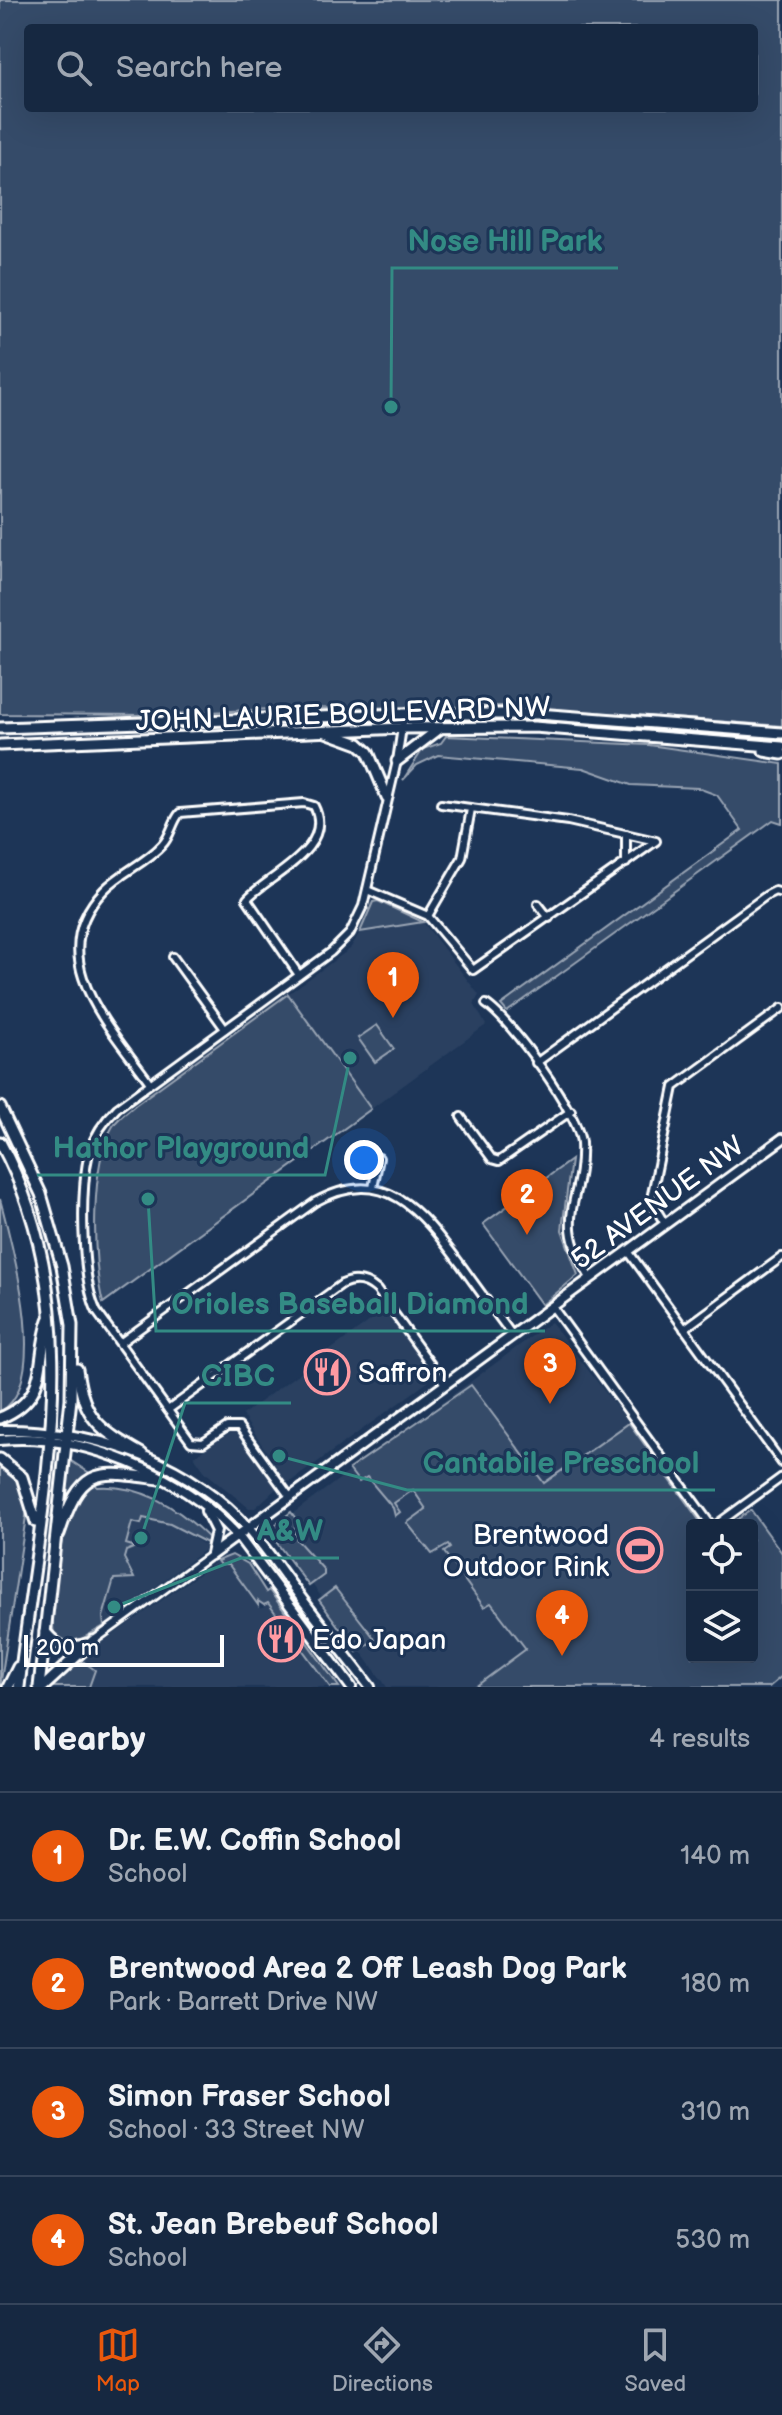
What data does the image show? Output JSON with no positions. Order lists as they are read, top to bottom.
{
  "streets": {
    "main road": ["JOHN LAURIE BOULEVARD NW"],
    "street": ["52 AVENUE NW"]
  },
  "places": {
    "other": [
      "Nose Hill Park",
      "Hathor Playground",
      "Orioles Baseball Diamond",
      "Cantabile Preschool",
      "CIBC",
      "A&W"
    ],
    "restaurant": ["Saffron", "Edo Japan"],
    "sports": ["Brentwood Outdoor Rink"]
  },
  "scale_bar": "200 m",
  "page": {
    "search": "Search here",
    "pins": [
      "1",
      "2",
      "3",
      "4"
    ],
    "scale": "200 m",
    "heading": ["Nearby", "4 results"],
    "list": [
      {
        "mark": "1",
        "name": "Dr. E.W. Coffin School",
        "note": "School",
        "value": "140 m"
      },
      {
        "mark": "2",
        "name": "Brentwood Area 2 Off Leash Dog Park",
        "note": "Park · Barrett Drive NW",
        "value": "180 m"
      },
      {
        "mark": "3",
        "name": "Simon Fraser School",
        "note": "School · 33 Street NW",
        "value": "310 m"
      },
      {
        "mark": "4",
        "name": "St. Jean Brebeuf School",
        "note": "School",
        "value": "530 m"
      }
    ],
    "nav": ["Map", "Directions", "Saved"]
  }
}
